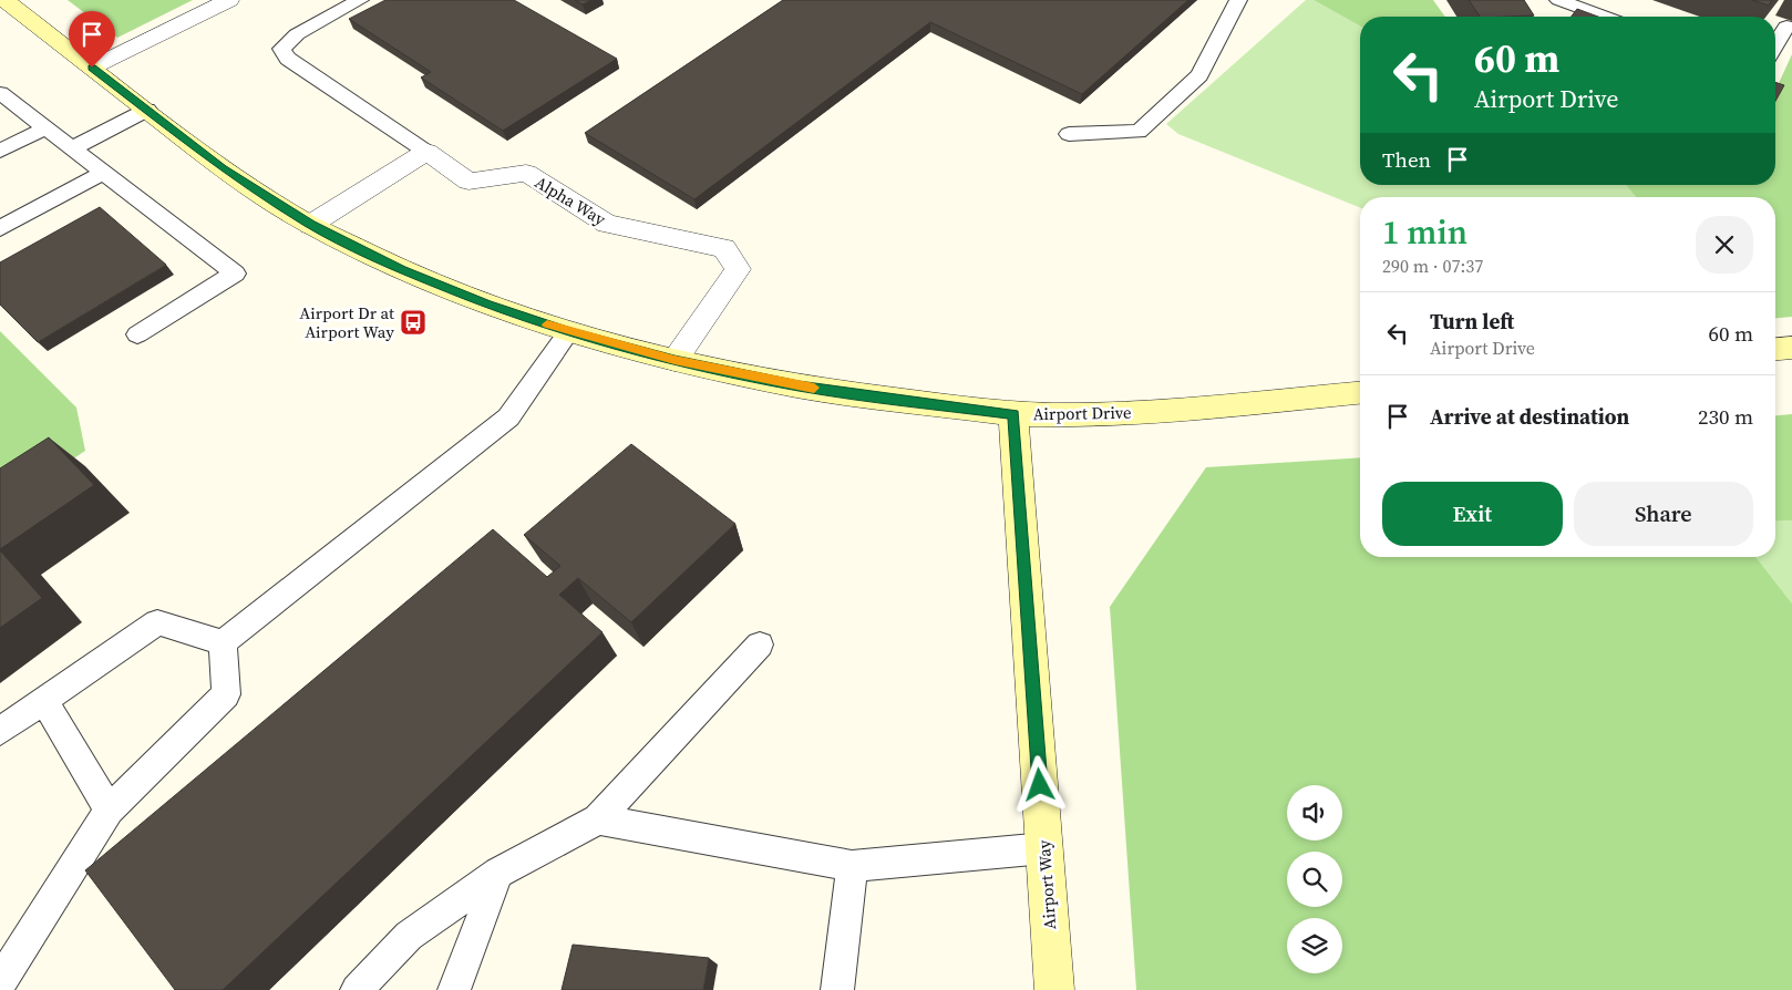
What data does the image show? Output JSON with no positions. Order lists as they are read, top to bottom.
{
  "streets": {
    "main road": ["Airport Drive", "Airport Way"],
    "street": ["Alpha Way"]
  },
  "crossings": [
    ["Alpha Way", "Airport Drive"],
    ["Airport Drive", "Airport Way"]
  ],
  "places": {
    "bus stop": ["Airport Dr at Airport Way"]
  },
  "page": {
    "turn": ["60 m", "Airport Drive"],
    "then": "Then",
    "heading": ["1 min", "290 m · 07:37"],
    "list": [
      {
        "name": "Turn left",
        "note": "Airport Drive",
        "value": "60 m"
      },
      {
        "name": "Arrive at destination",
        "value": "230 m"
      }
    ],
    "buttons": ["Exit", "Share"]
  }
}
